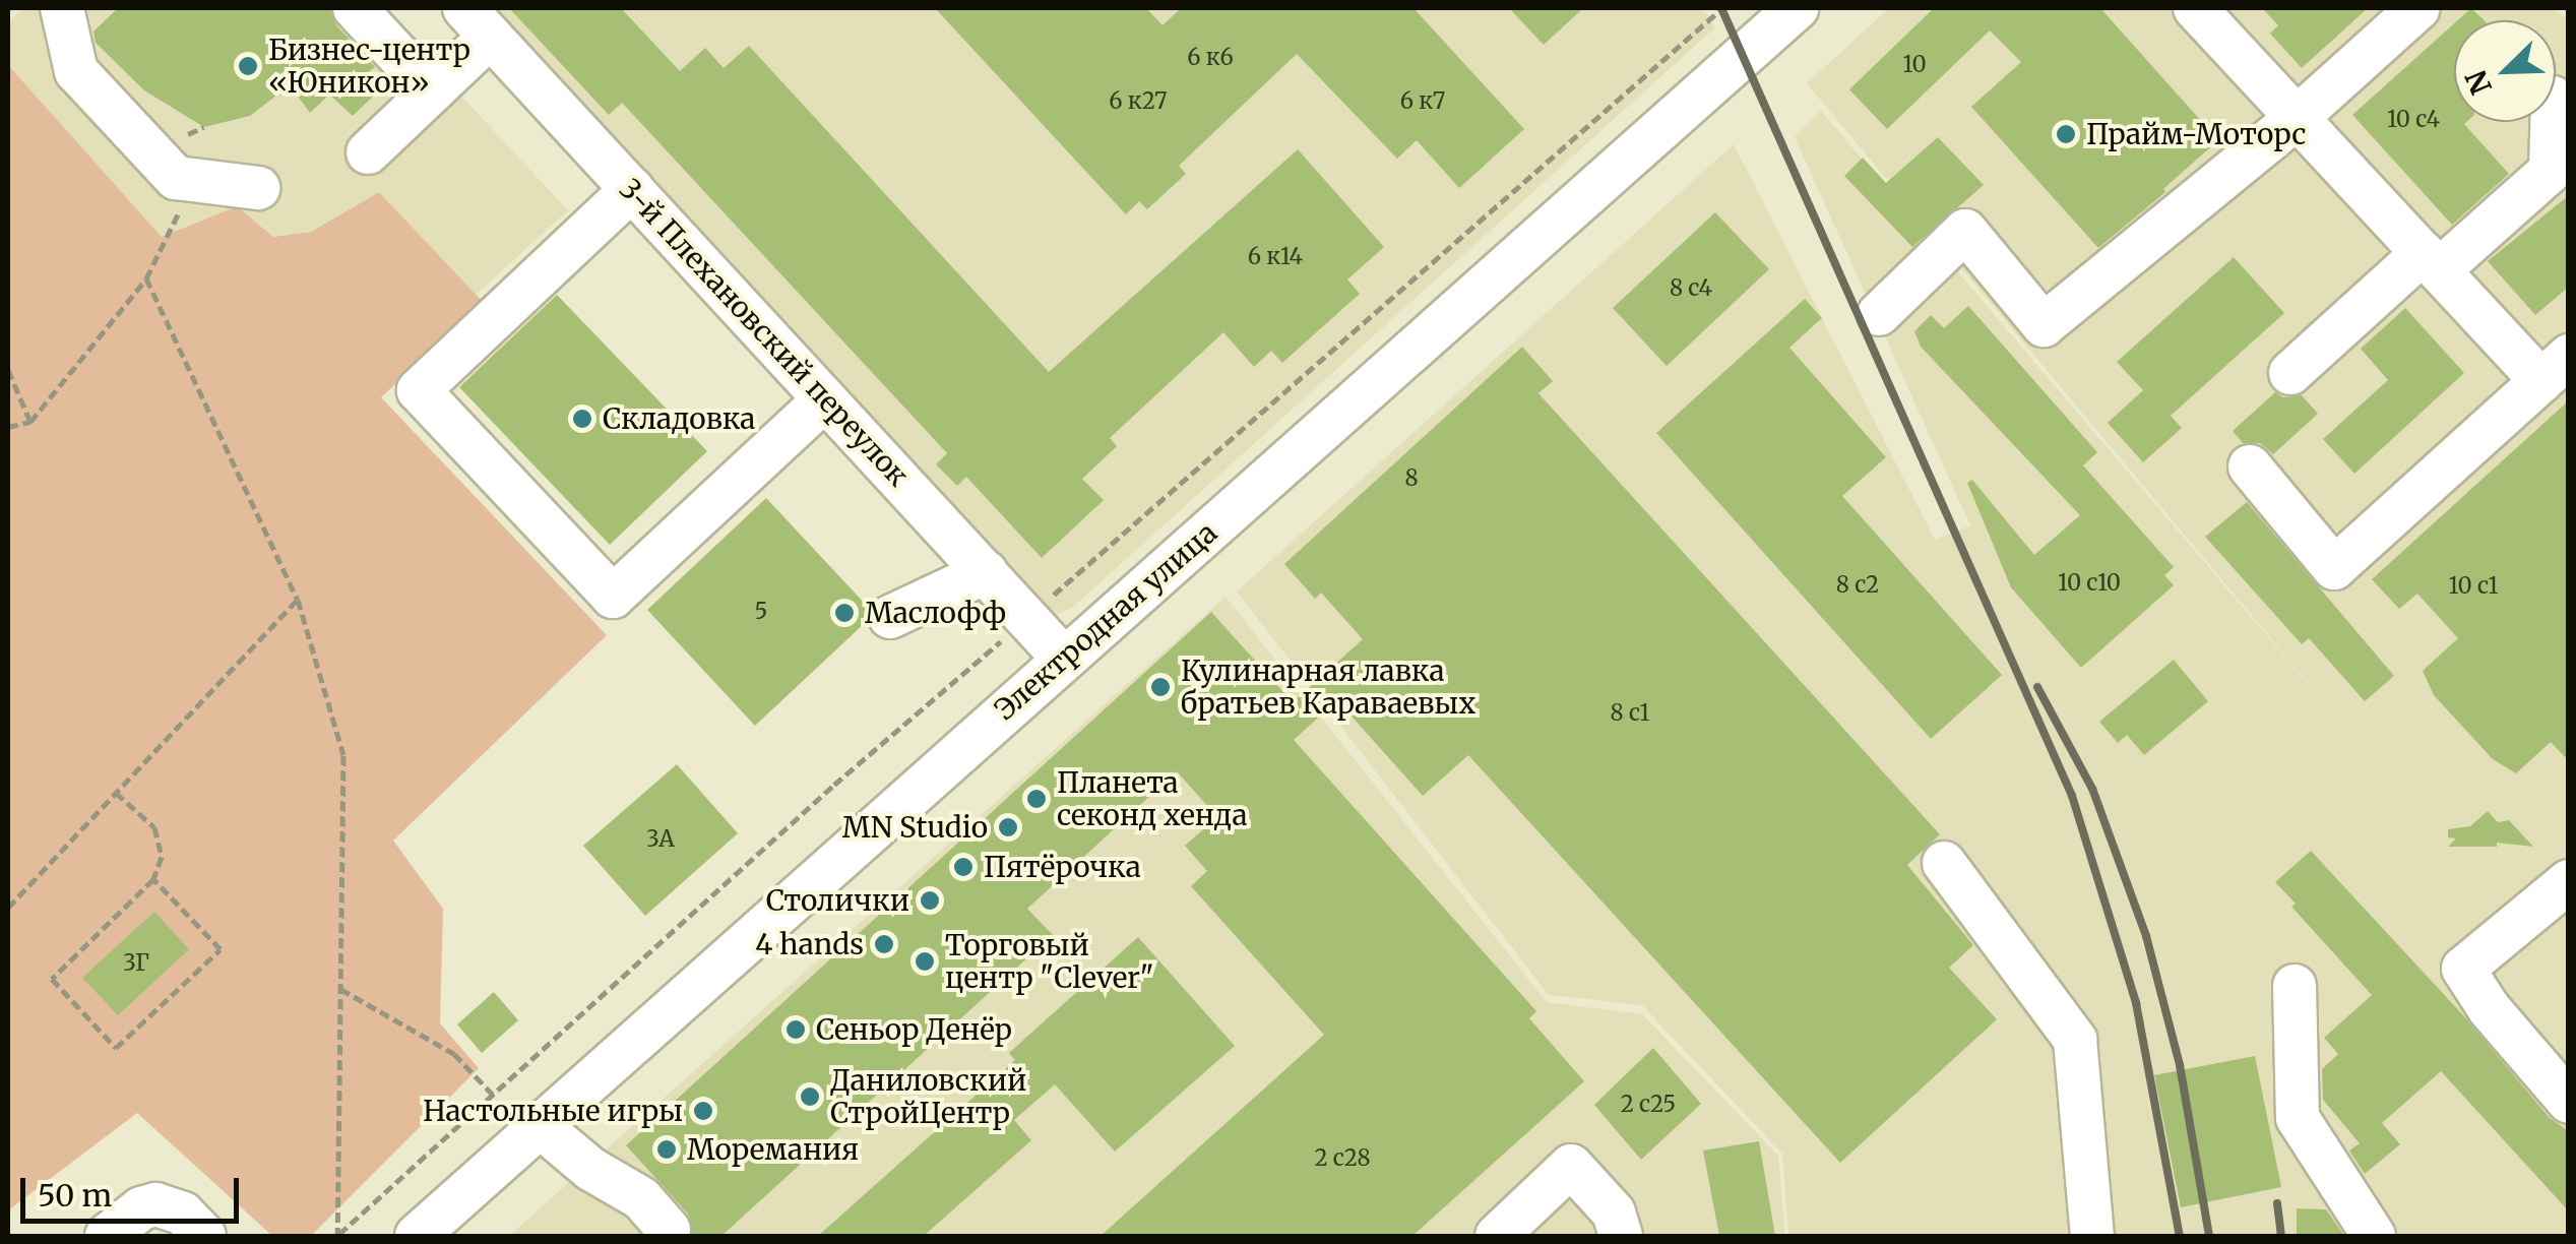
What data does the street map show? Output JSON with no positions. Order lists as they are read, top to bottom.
{
  "streets": {
    "street": ["3-й Плехановский переулок", "Электродная улица"]
  },
  "crossings": [
    ["3-й Плехановский переулок", "Электродная улица"]
  ],
  "places": [
    "Бизнес-центр «Юникон»",
    "Прайм-Моторс",
    "Складовка",
    "Маслофф",
    "Кулинарная лавка братьев Караваевых",
    "Планета секонд хенда",
    "MN Studio",
    "Пятёрочка",
    "Столички",
    "4 hands",
    "Торговый центр \"Clever\"",
    "Сеньор Денёр",
    "Даниловский СтройЦентр",
    "Настольные игры",
    "Моремания"
  ],
  "house_numbers": [
    "6 к6",
    "10",
    "6 к27",
    "6 к7",
    "10 с4",
    "6 к14",
    "8 с4",
    "8",
    "10 с10",
    "8 с2",
    "10 c1",
    "5",
    "8 с1",
    "3А",
    "3Г",
    "2 с25",
    "2 с28"
  ],
  "scale_bar": "50 m",
  "north": "bottom left"
}
